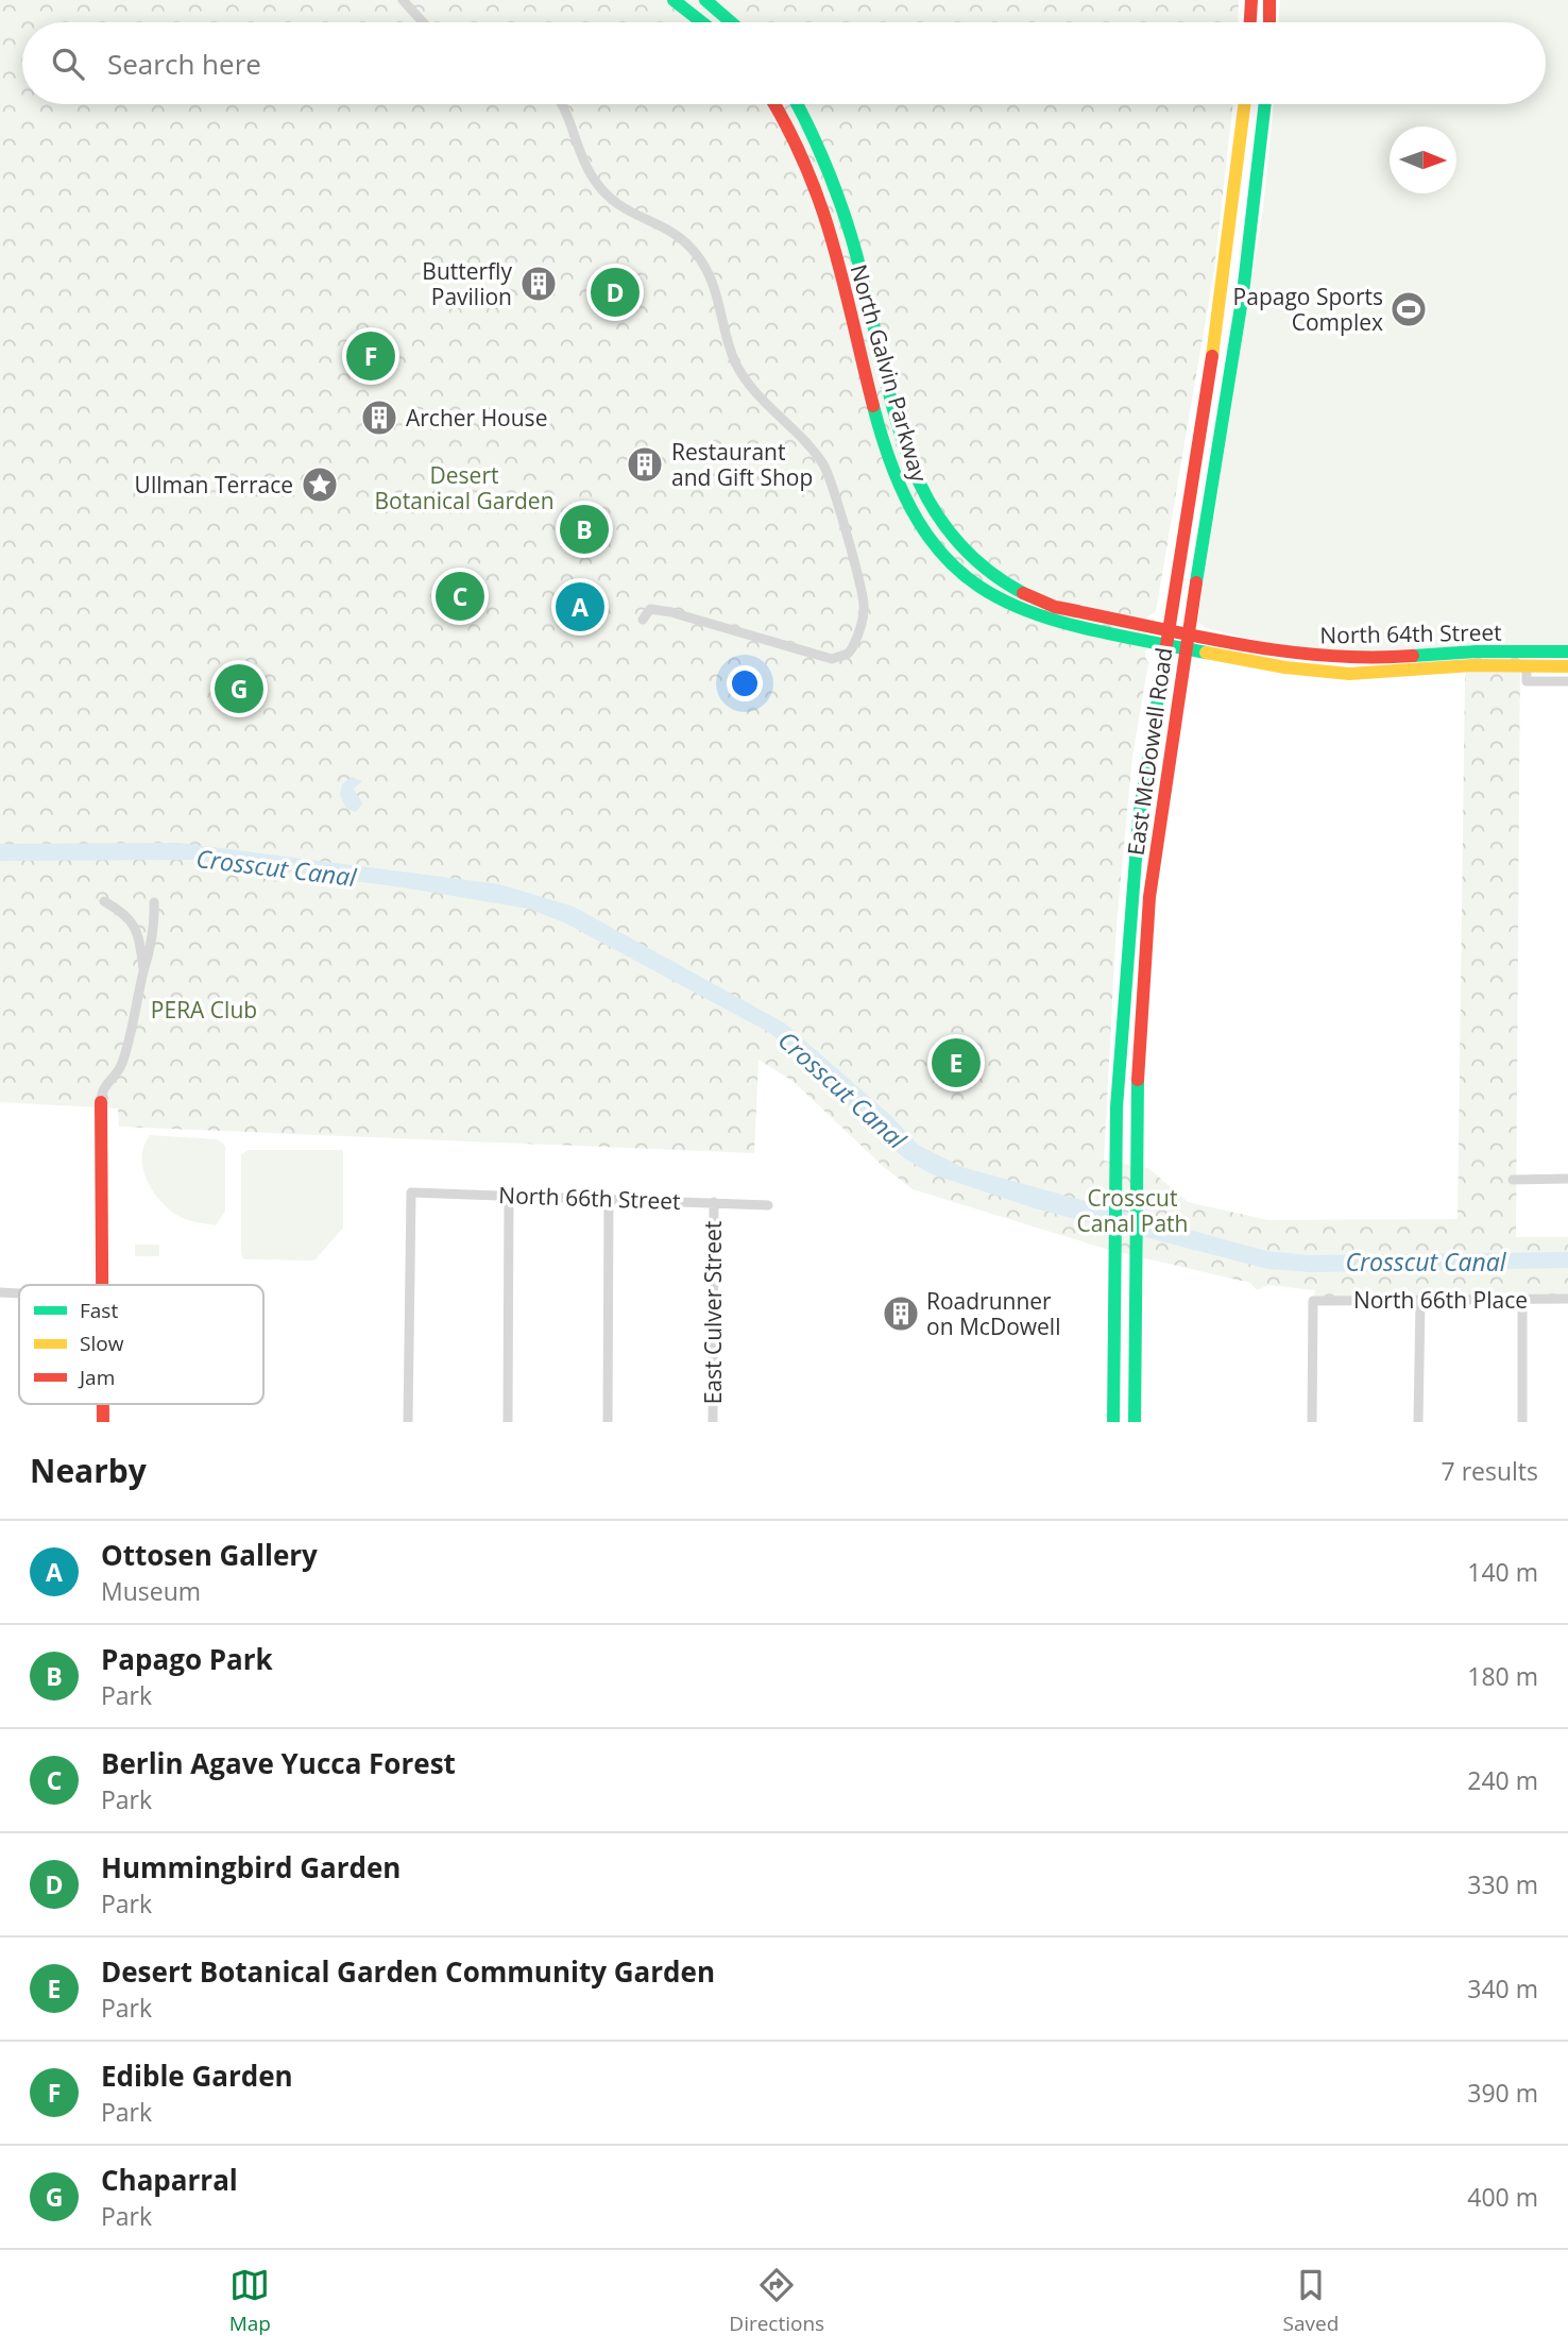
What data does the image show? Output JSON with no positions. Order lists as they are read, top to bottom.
{
  "streets": {
    "main road": ["North Galvin Parkway", "North 64th Street", "East McDowell Road"],
    "street": ["North 66th Street", "North 66th Place", "East Culver Street"]
  },
  "crossings": [
    ["North Galvin Parkway", "North 64th Street"],
    ["North Galvin Parkway", "East McDowell Road"],
    ["North 64th Street", "East McDowell Road"],
    ["North 66th Street", "East Culver Street"]
  ],
  "water": ["Crosscut Canal"],
  "parks": ["Desert Botanical Garden", "PERA Club", "Crosscut Canal Path"],
  "places": {
    "building": [
      "Butterfly Pavilion",
      "Archer House",
      "Restaurant and Gift Shop",
      "Roadrunner on McDowell"
    ],
    "sports": ["Papago Sports Complex"],
    "place": ["Ullman Terrace"]
  },
  "legend": ["Fast", "Slow", "Jam"],
  "north": "right",
  "page": {
    "search": "Search here",
    "pins": [
      "D",
      "F",
      "B",
      "C",
      "A",
      "G",
      "E"
    ],
    "heading": ["Nearby", "7 results"],
    "list": [
      {
        "mark": "A",
        "name": "Ottosen Gallery",
        "note": "Museum",
        "value": "140 m"
      },
      {
        "mark": "B",
        "name": "Papago Park",
        "note": "Park",
        "value": "180 m"
      },
      {
        "mark": "C",
        "name": "Berlin Agave Yucca Forest",
        "note": "Park",
        "value": "240 m"
      },
      {
        "mark": "D",
        "name": "Hummingbird Garden",
        "note": "Park",
        "value": "330 m"
      },
      {
        "mark": "E",
        "name": "Desert Botanical Garden Community Garden",
        "note": "Park",
        "value": "340 m"
      },
      {
        "mark": "F",
        "name": "Edible Garden",
        "note": "Park",
        "value": "390 m"
      },
      {
        "mark": "G",
        "name": "Chaparral",
        "note": "Park",
        "value": "400 m"
      }
    ],
    "nav": ["Map", "Directions", "Saved"]
  }
}
